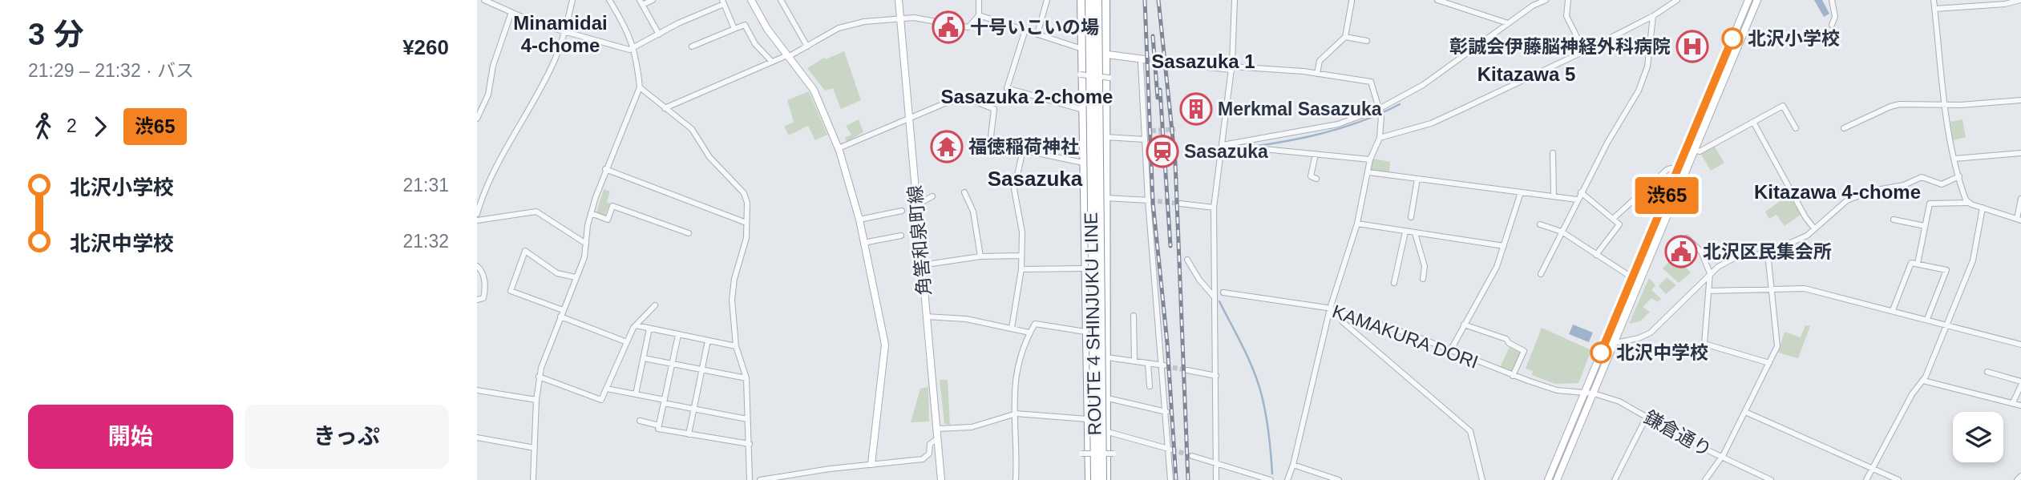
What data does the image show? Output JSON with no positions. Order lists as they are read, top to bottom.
{
  "streets": {
    "highway": ["ROUTE 4 SHINJUKU LINE"],
    "main road": ["角筈和泉町線"],
    "street": ["KAMAKURA DORI", "鎌倉通り"]
  },
  "crossings": [
    ["KAMAKURA DORI", "鎌倉通り"]
  ],
  "districts": [
    "Minamidai 4-chome",
    "Sasazuka 1",
    "Kitazawa 5",
    "Sasazuka 2-chome",
    "Sasazuka",
    "Kitazawa 4-chome"
  ],
  "places": {
    "public building": ["十号いこいの場", "北沢区民集会所"],
    "other": ["北沢小学校", "北沢中学校"],
    "hospital": ["彰誠会伊藤脳神経外科病院"],
    "building": ["Merkmal Sasazuka"],
    "temple": ["福徳稲荷神社"],
    "station": ["Sasazuka"]
  },
  "lines": ["bus line 渋65"],
  "page": {
    "heading": ["3 分", "21:29 – 21:32 · バス", "¥260"],
    "on_map": "渋65",
    "legs": ["2", "渋65"],
    "list": [
      {
        "name": "北沢小学校",
        "value": "21:31"
      },
      {
        "name": "北沢中学校",
        "value": "21:32"
      }
    ],
    "buttons": ["開始", "きっぷ"]
  }
}
